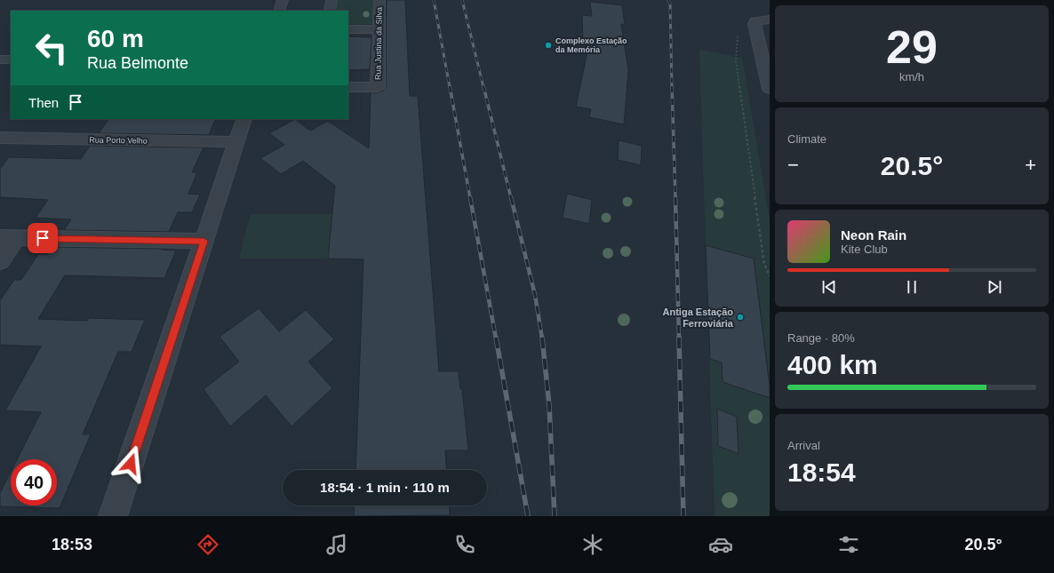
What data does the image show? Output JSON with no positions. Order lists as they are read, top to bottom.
{
  "streets": {
    "street": ["Rua Justina da Silva", "Rua Porto Velho"]
  },
  "places": ["Complexo Estação da Memória", "Antiga Estação Ferroviária"],
  "page": {
    "tile": [
      ["29", "km/h"],
      "Climate",
      ["Range · 80%", "400 km"],
      ["Arrival", "18:54"]
    ],
    "turn": ["60 m", "Rua Belmonte"],
    "then": "Then",
    "heat": ["−", "20.5°", "+"],
    "song": ["Neon Rain", "Kite Club"],
    "limit": "40",
    "trip": "18:54 · 1 min · 110 m",
    "tabs": ["18:53", "20.5°"]
  }
}
